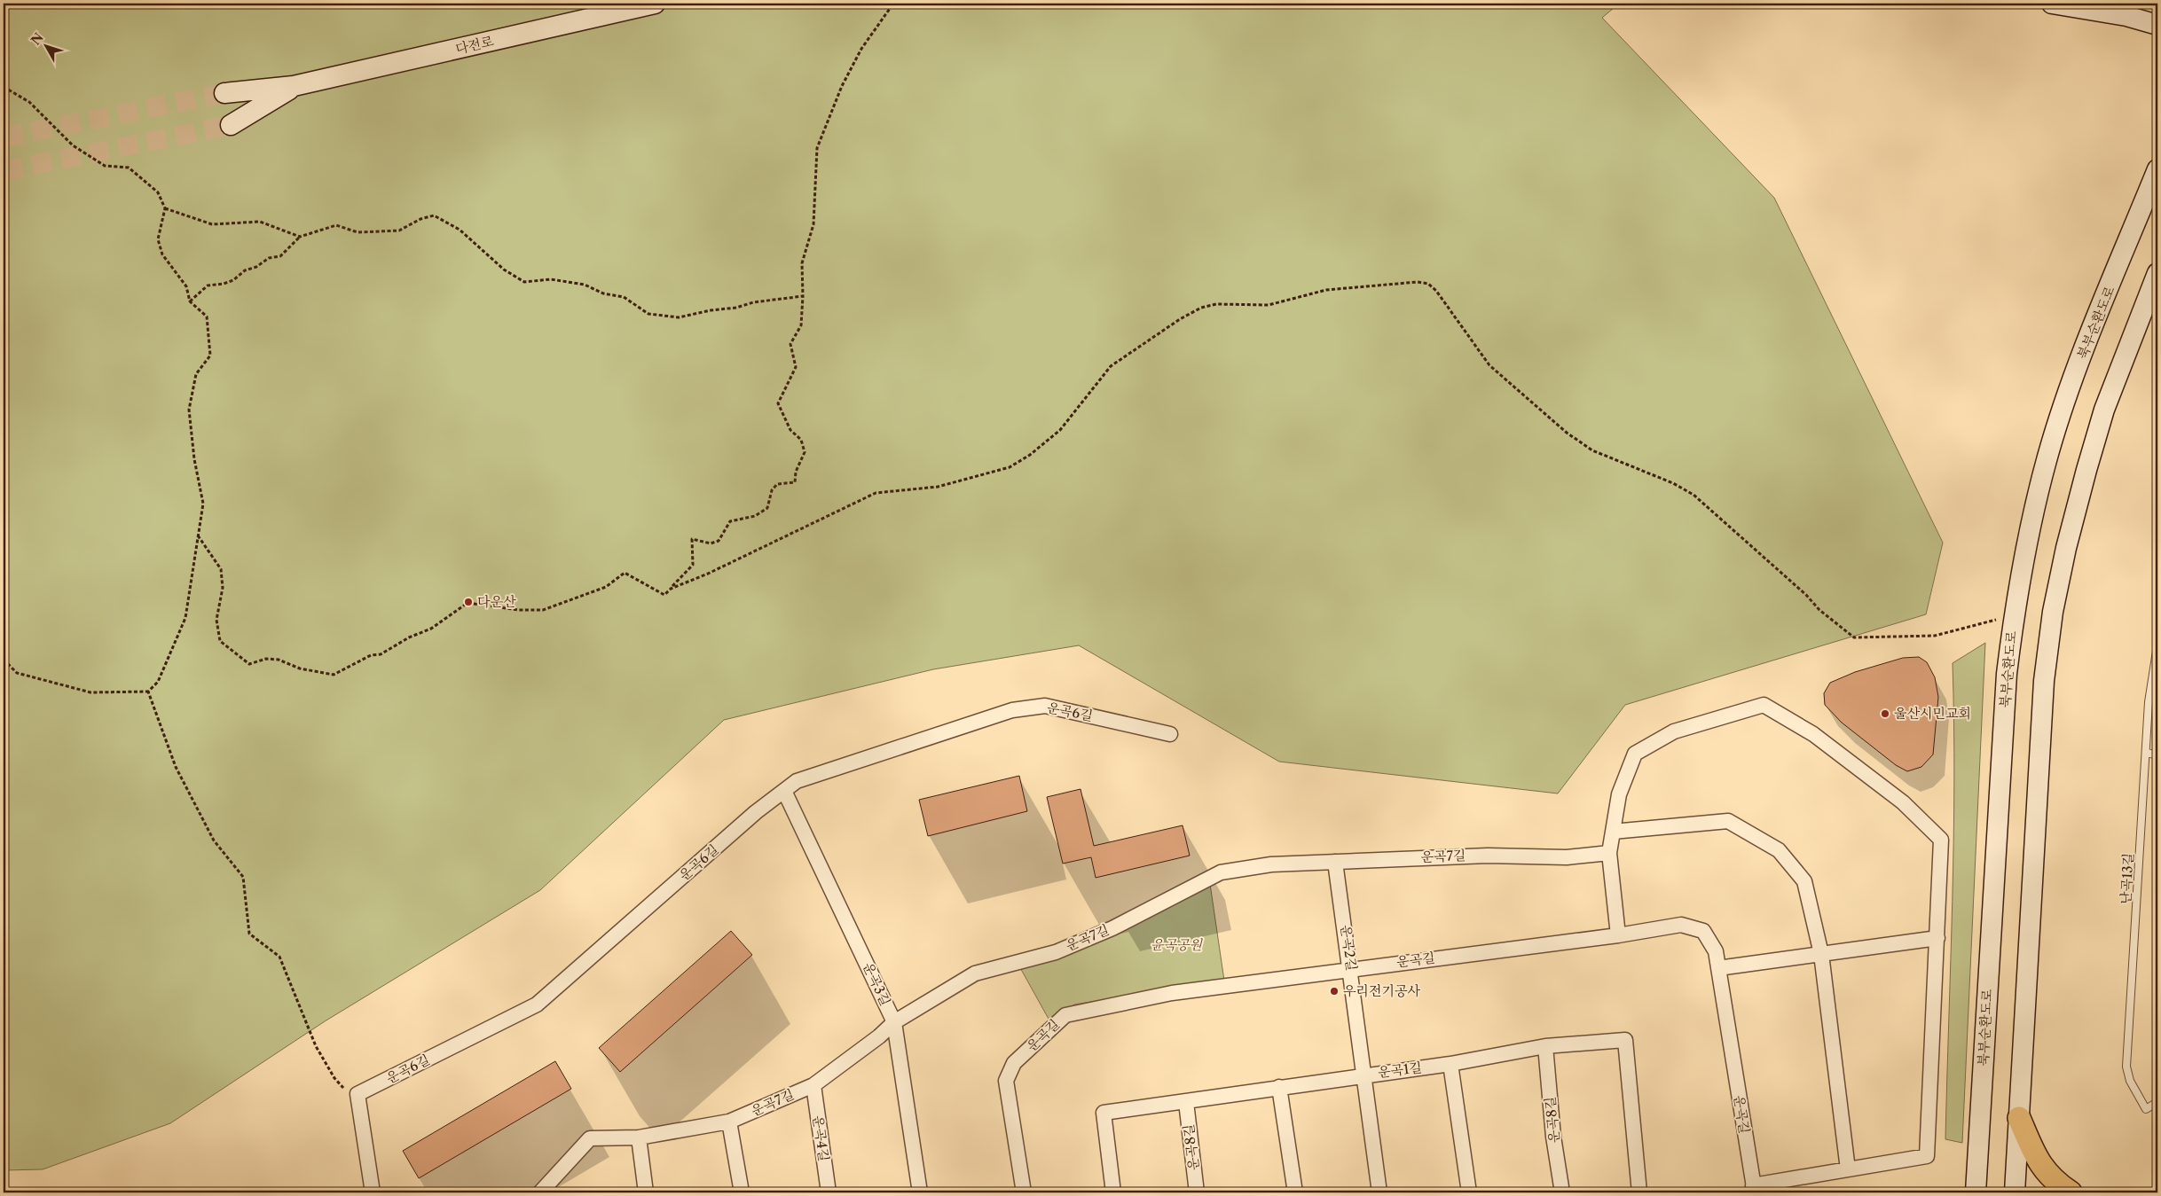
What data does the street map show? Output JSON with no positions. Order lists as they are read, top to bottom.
{
  "streets": {
    "main road": ["다전로", "북부순환도로"],
    "street": [
      "운곡6길",
      "운곡7길",
      "운곡2길",
      "운곡길",
      "운곡3길",
      "운곡1길",
      "운곡8길",
      "운곡4길"
    ],
    "lane": ["난곡13길"]
  },
  "crossings": [
    ["운곡6길", "운곡3길"],
    ["운곡7길", "운곡2길"],
    ["운곡7길", "운곡3길"],
    ["운곡7길", "운곡4길"],
    ["운곡2길", "운곡길"],
    ["운곡2길", "운곡1길"],
    ["운곡1길", "운곡8길"]
  ],
  "parks": ["윤곡공원"],
  "places": ["다운산", "울산시민교회", "우리전기공사"],
  "north": "top left"
}
